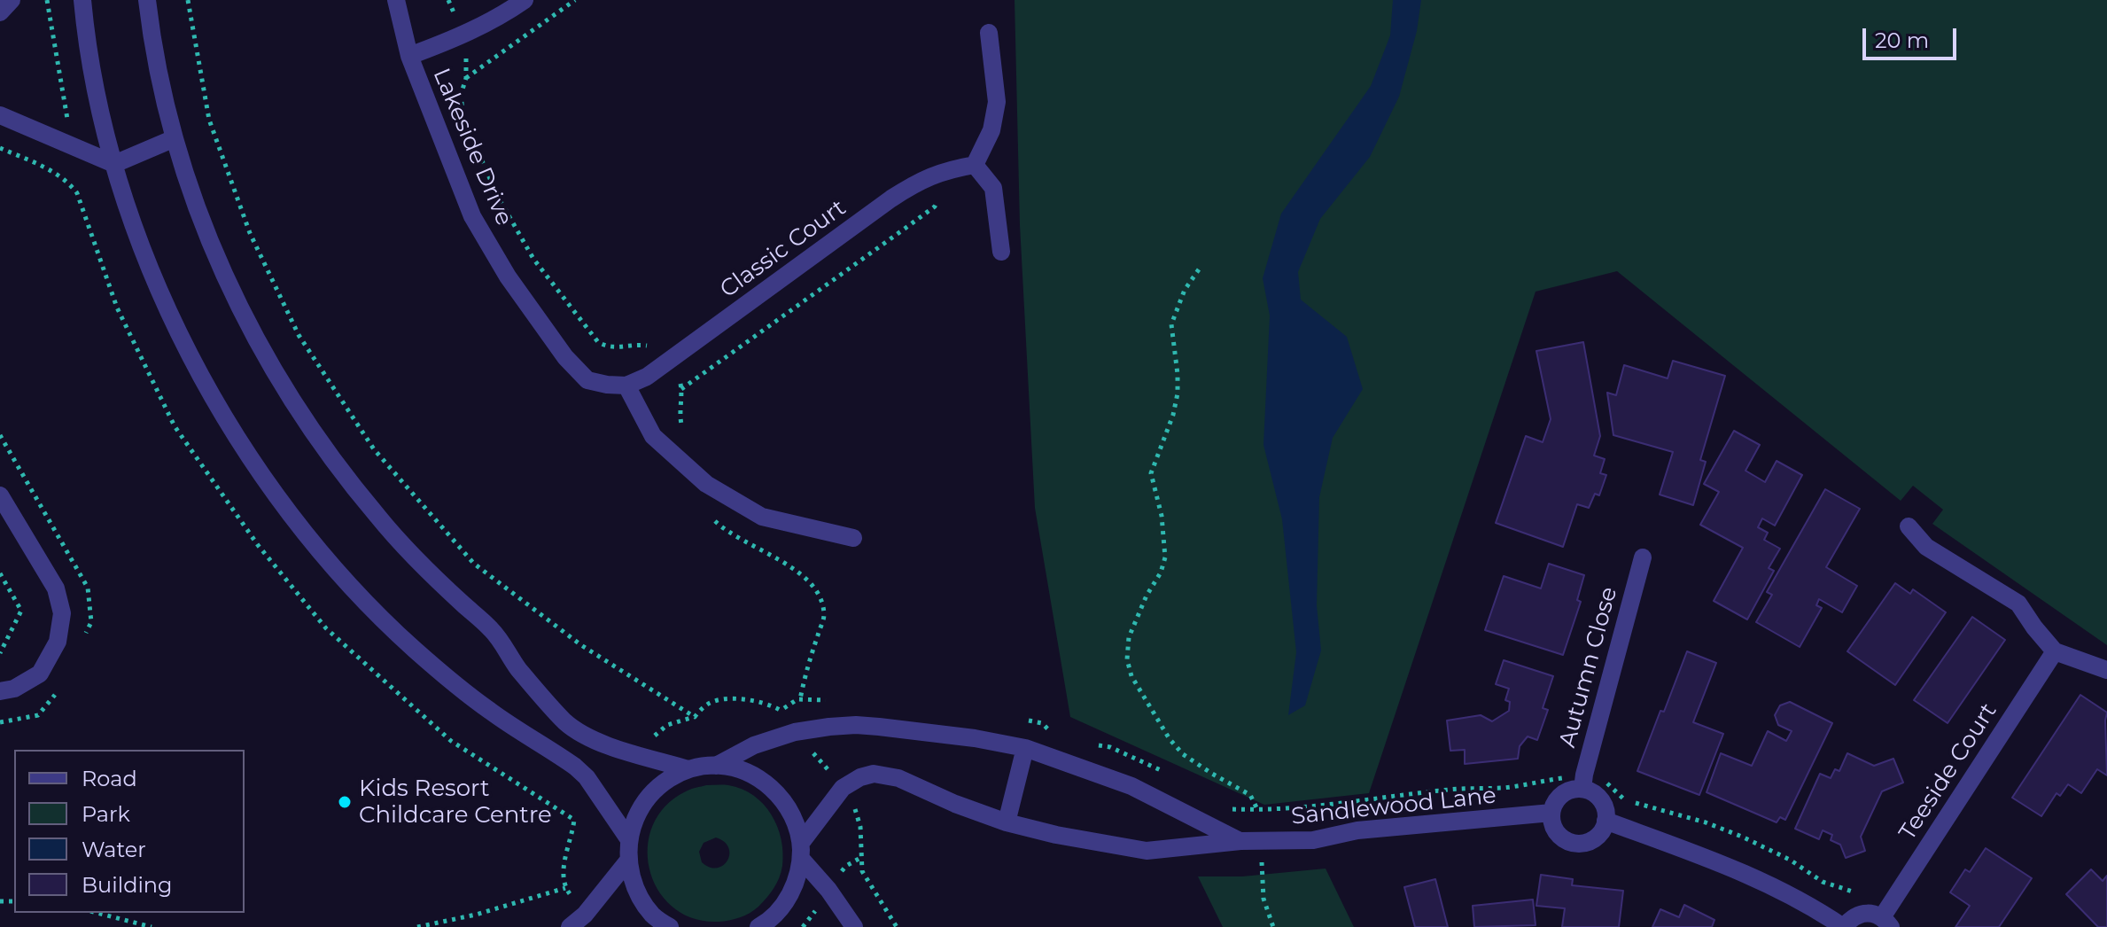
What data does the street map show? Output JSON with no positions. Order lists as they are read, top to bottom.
{
  "streets": {
    "street": [
      "Lakeside Drive",
      "Classic Court",
      "Autumn Close",
      "Teeside Court",
      "Sandlewood Lane"
    ]
  },
  "crossings": [
    ["Lakeside Drive", "Classic Court"],
    ["Autumn Close", "Sandlewood Lane"]
  ],
  "places": ["Kids Resort Childcare Centre"],
  "legend": [
    "Road",
    "Park",
    "Water",
    "Building"
  ],
  "scale_bar": "20 m"
}
